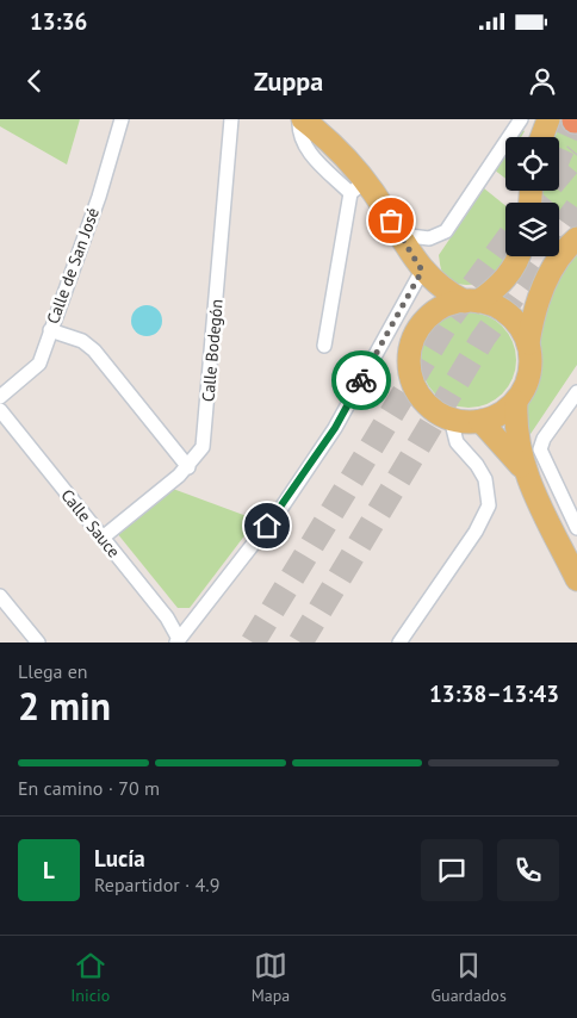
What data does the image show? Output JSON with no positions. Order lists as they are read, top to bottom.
{
  "streets": {
    "street": ["Calle de San José", "Calle Bodegón", "Calle Sauce"]
  },
  "crossings": [
    ["Calle Bodegón", "Calle Sauce"]
  ],
  "page": {
    "status": "13:36",
    "header": "Zuppa",
    "heading": ["2 min", "Llega en", "13:38–13:43"],
    "panel": ["Lucía", "Repartidor · 4.9"],
    "bar": "En camino · 70 m",
    "round": "L",
    "tabs": ["Inicio", "Mapa", "Guardados"]
  }
}
